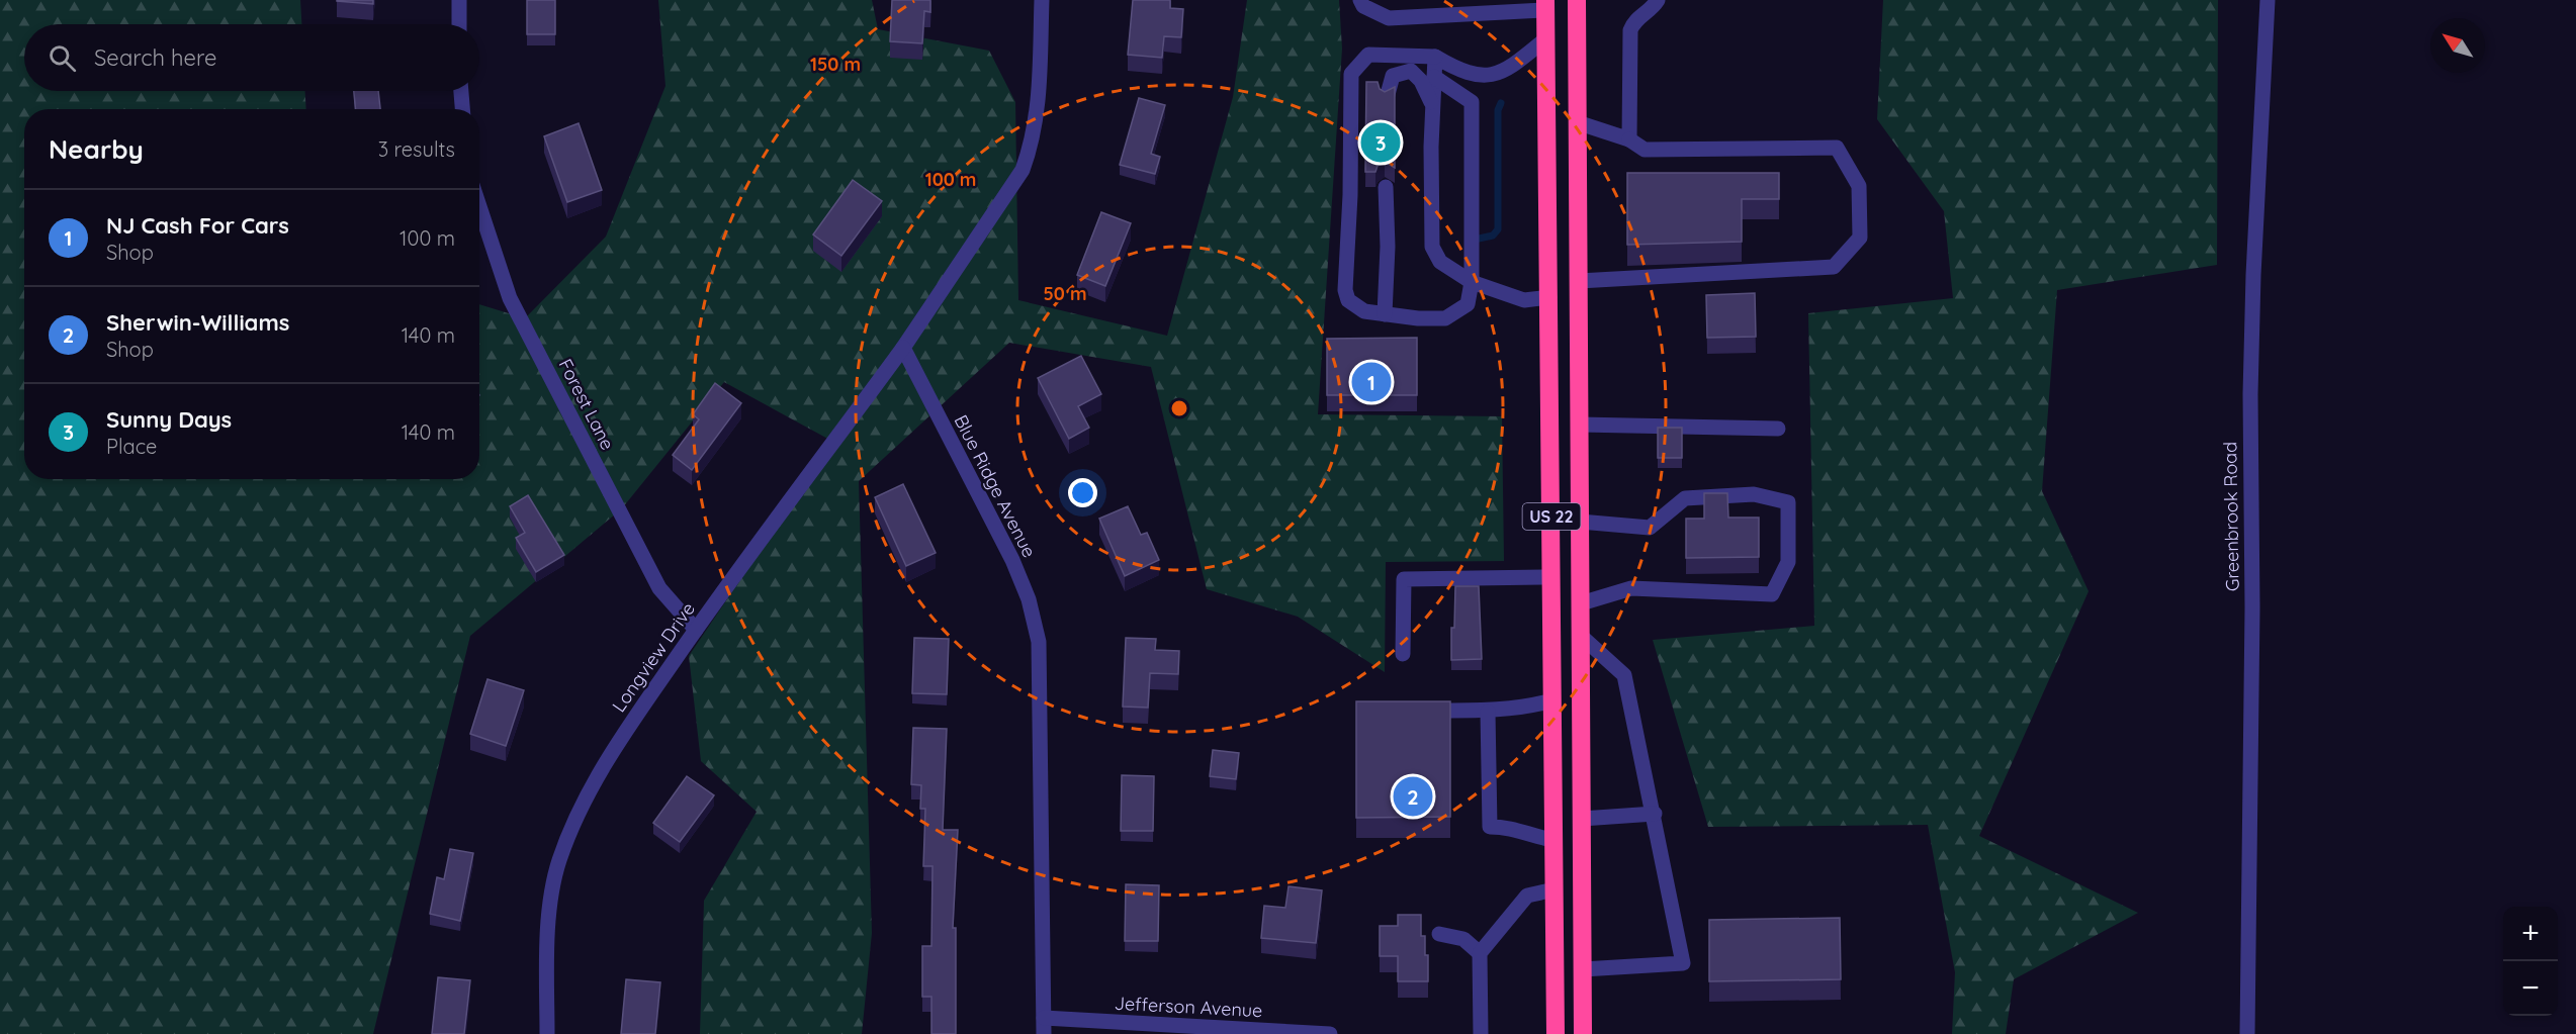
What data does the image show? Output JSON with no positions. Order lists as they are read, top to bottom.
{
  "streets": {
    "highway": ["US 22"],
    "street": [
      "Forest Lane",
      "Blue Ridge Avenue",
      "Greenbrook Road",
      "Longview Drive",
      "Jefferson Avenue"
    ]
  },
  "crossings": [
    ["Forest Lane", "Longview Drive"],
    ["Blue Ridge Avenue", "Longview Drive"],
    ["Blue Ridge Avenue", "Jefferson Avenue"]
  ],
  "north": "top left",
  "page": {
    "search": "Search here",
    "heading": ["Nearby", "3 results"],
    "pins": ["3", "1", "2"],
    "list": [
      {
        "mark": "1",
        "name": "NJ Cash For Cars",
        "note": "Shop",
        "value": "100 m"
      },
      {
        "mark": "2",
        "name": "Sherwin-Williams",
        "note": "Shop",
        "value": "140 m"
      },
      {
        "mark": "3",
        "name": "Sunny Days",
        "note": "Place",
        "value": "140 m"
      }
    ],
    "map_buttons": ["+", "−"]
  },
  "rings": ["150 m", "100 m", "50 m"]
}
